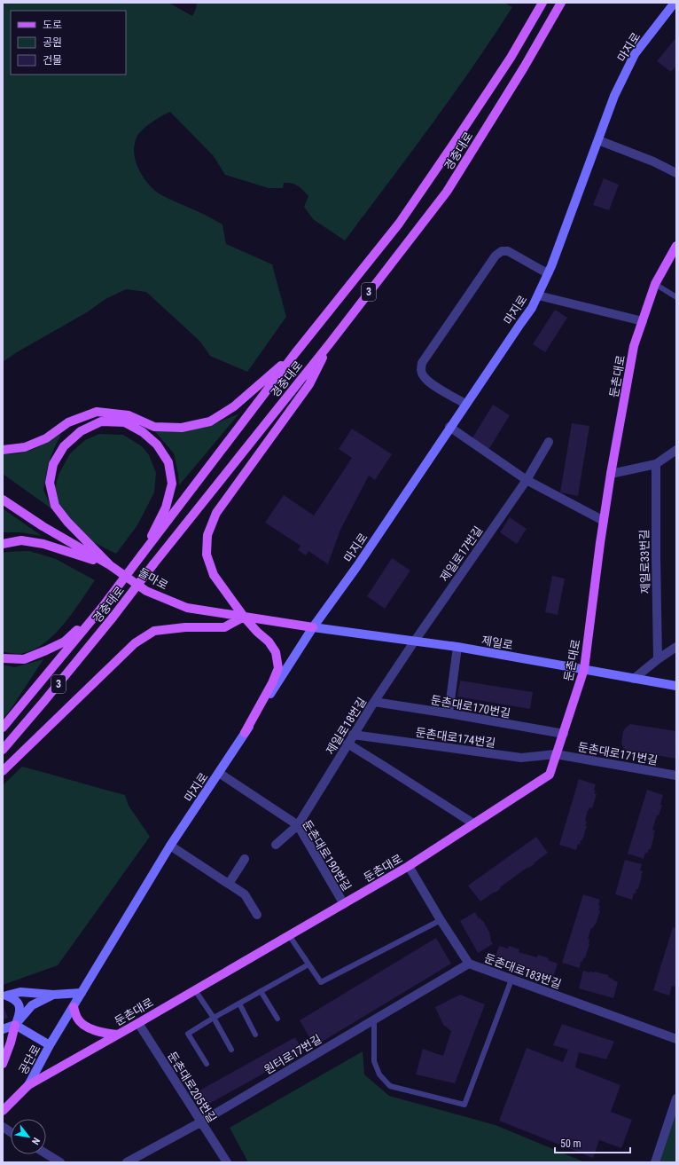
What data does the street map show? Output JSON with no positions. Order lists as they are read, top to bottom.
{
  "streets": {
    "main road": [
      "경충대로",
      "3",
      "둔촌대로",
      "돌마로"
    ],
    "street": [
      "마지로",
      "제일로17번길",
      "제일로33번길",
      "제일로",
      "둔촌대로170번길",
      "제일로18번길",
      "둔촌대로174번길",
      "둔촌대로171번길",
      "둔촌대로190번길",
      "둔촌대로183번길",
      "원터로17번길",
      "공단로",
      "둔촌대로205번길"
    ]
  },
  "crossings": [
    ["마지로", "돌마로"],
    ["마지로", "제일로"],
    ["마지로", "둔촌대로190번길"],
    ["마지로", "공단로"],
    ["둔촌대로", "제일로"],
    ["둔촌대로", "둔촌대로170번길"],
    ["둔촌대로", "둔촌대로174번길"],
    ["둔촌대로", "둔촌대로171번길"],
    ["둔촌대로", "둔촌대로190번길"],
    ["둔촌대로", "둔촌대로183번길"],
    ["둔촌대로", "공단로"],
    ["둔촌대로", "둔촌대로205번길"],
    ["제일로17번길", "제일로"],
    ["제일로17번길", "제일로18번길"],
    ["돌마로", "제일로"],
    ["제일로", "제일로18번길"],
    ["둔촌대로170번길", "제일로18번길"],
    ["제일로18번길", "둔촌대로174번길"],
    ["제일로18번길", "둔촌대로190번길"],
    ["둔촌대로174번길", "둔촌대로171번길"],
    ["둔촌대로183번길", "원터로17번길"],
    ["원터로17번길", "둔촌대로205번길"]
  ],
  "legend": ["도로", "공원", "건물"],
  "scale_bar": "50 m",
  "north": "bottom right"
}
